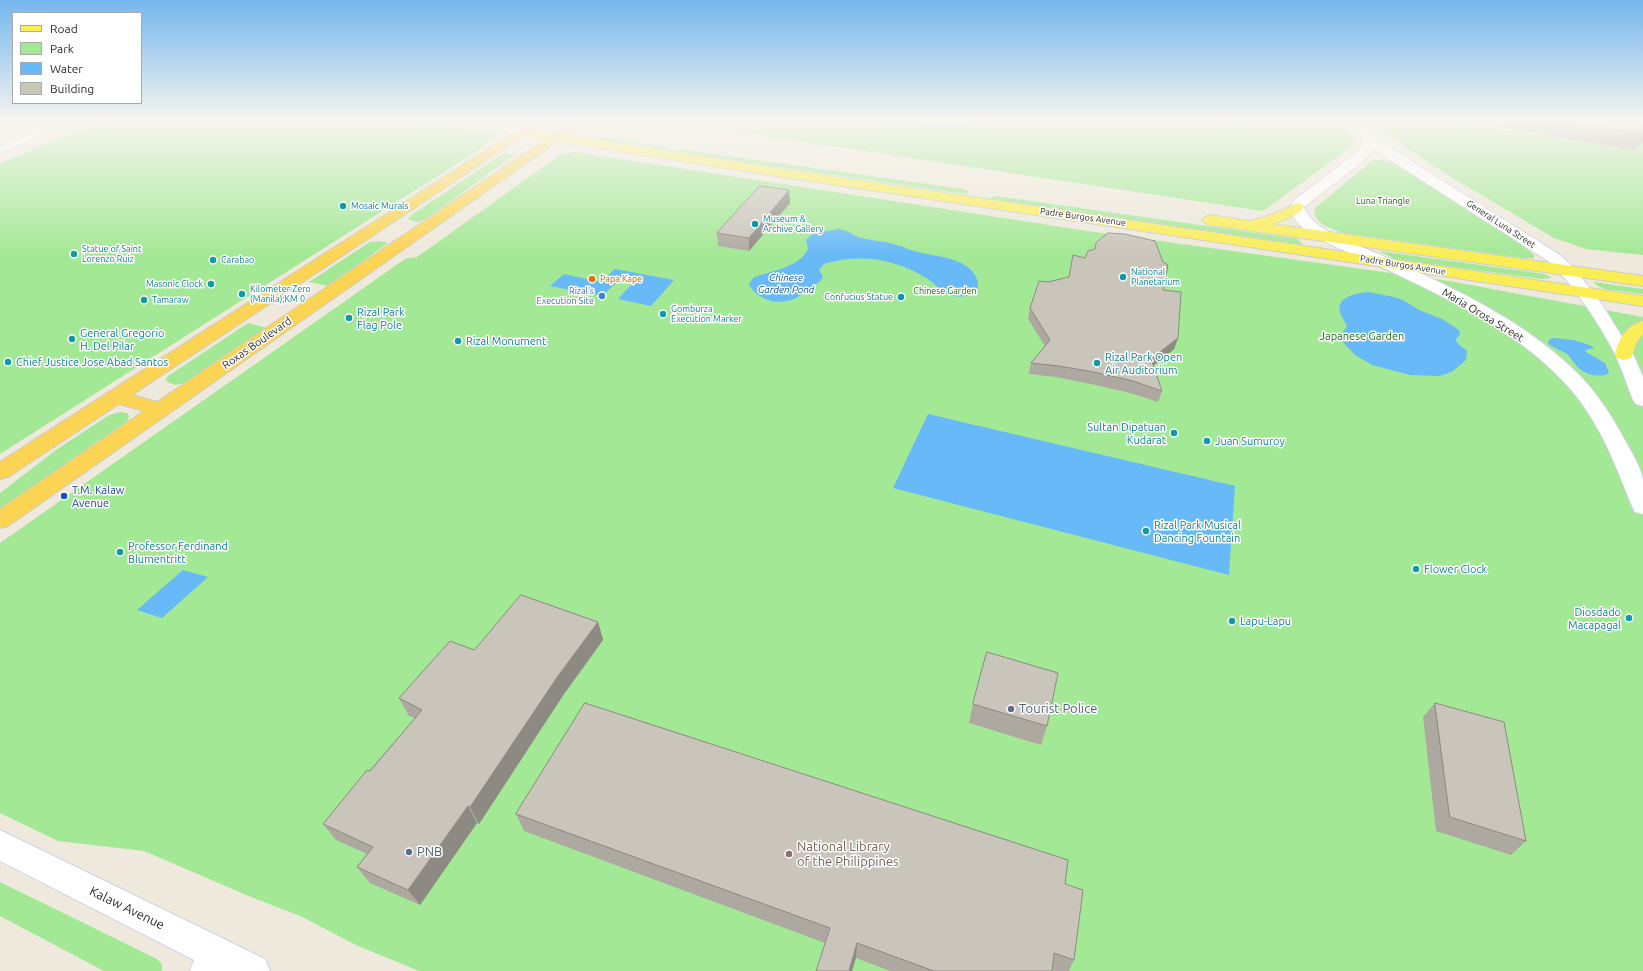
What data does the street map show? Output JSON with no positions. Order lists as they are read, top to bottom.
{
  "streets": {
    "highway": ["Roxas Boulevard"],
    "main road": ["Padre Burgos Avenue"],
    "street": ["General Luna Street", "Maria Orosa Street", "Kalaw Avenue"]
  },
  "crossings": [
    ["Padre Burgos Avenue", "General Luna Street"],
    ["Padre Burgos Avenue", "Maria Orosa Street"]
  ],
  "water": ["Chinese Garden Pond"],
  "parks": ["Luna Triangle", "Chinese Garden", "Japanese Garden"],
  "places": [
    "Mosaic Murals",
    "Museum & Archive Gallery",
    "Statue of Saint Lorenzo Ruiz",
    "Carabao",
    "National Planetarium",
    "Papa Kape",
    "Masonic Clock",
    "Kilometer Zero (Manila);KM 0",
    "Rizal's Execution Site",
    "Confucius Statue",
    "Tamaraw",
    "Gomburza Execution Marker",
    "Rizal Park Flag Pole",
    "General Gregorio H. Del Pilar",
    "Rizal Monument",
    "Chief Justice Jose Abad Santos",
    "Rizal Park Open Air Auditorium",
    "Sultan Dipatuan Kudarat",
    "Juan Sumuroy",
    "T.M. Kalaw Avenue",
    "Rizal Park Musical Dancing Fountain",
    "Professor Ferdinand Blumentritt",
    "Flower Clock",
    "Diosdado Macapagal",
    "Lapu-Lapu",
    "Tourist Police",
    "PNB",
    "National Library of the Philippines"
  ],
  "legend": [
    "Road",
    "Park",
    "Water",
    "Building"
  ]
}
